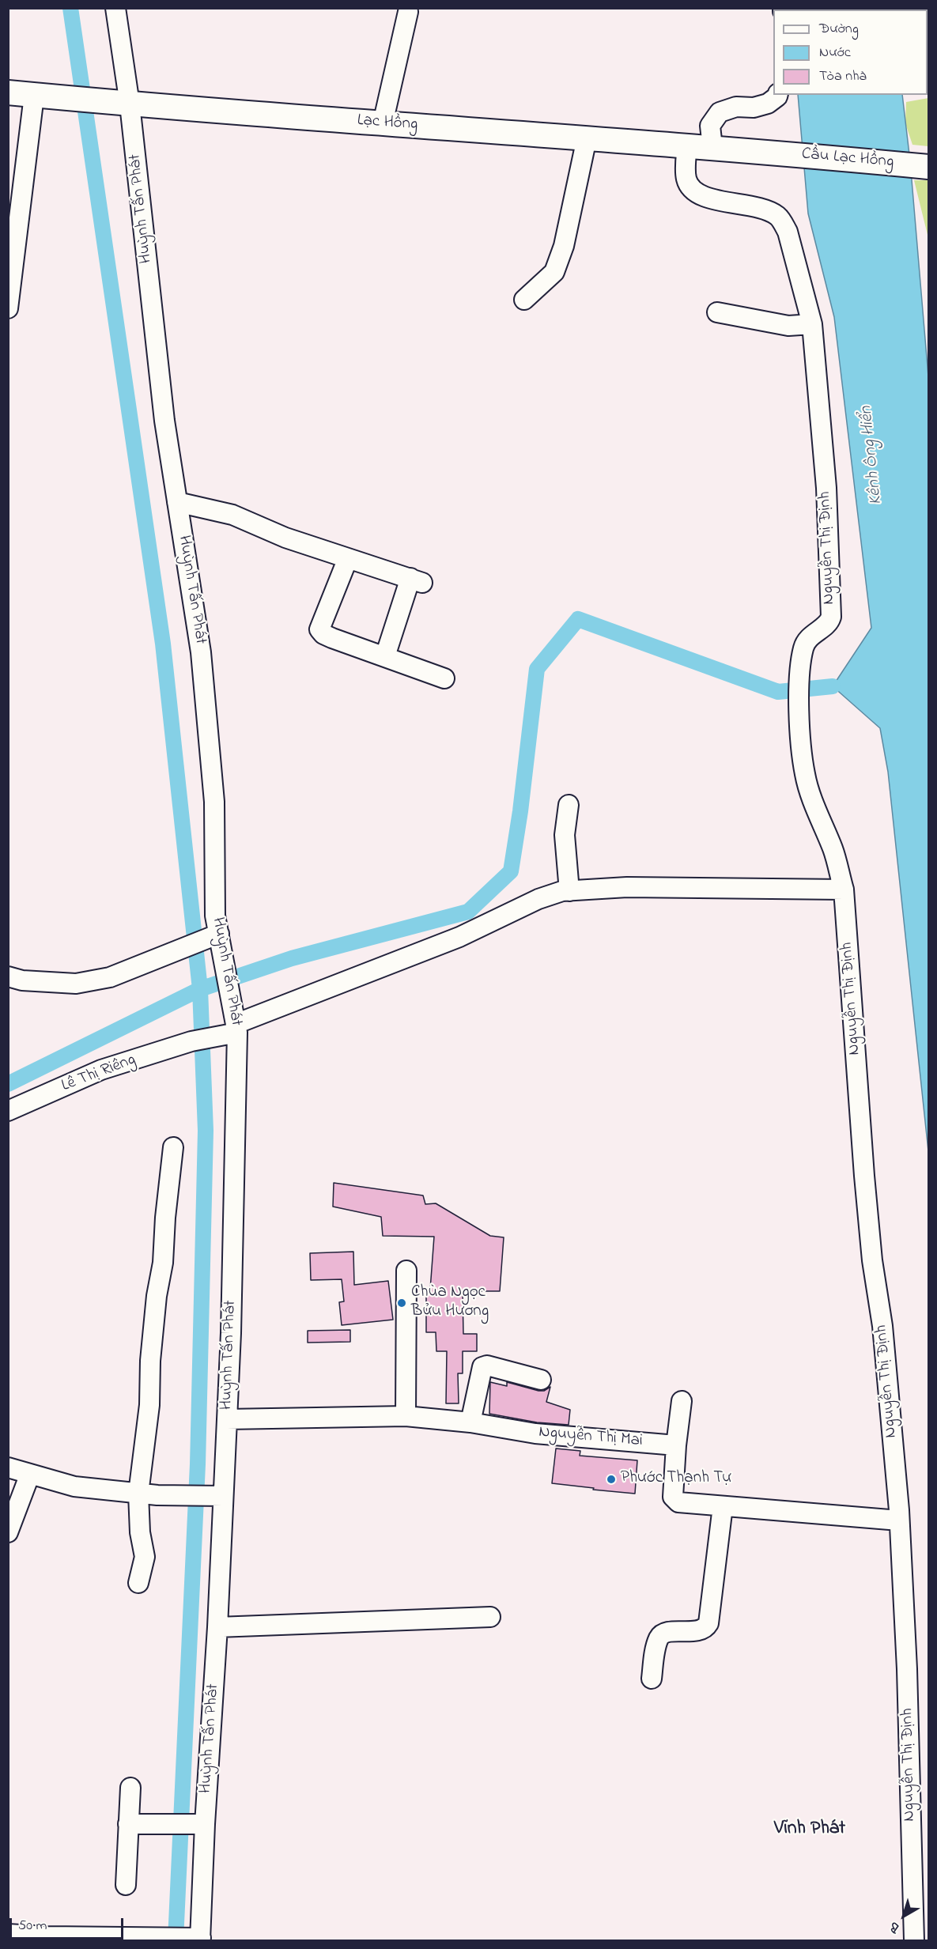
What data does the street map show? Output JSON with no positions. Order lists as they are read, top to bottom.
{
  "streets": {
    "main road": ["Lạc Hồng", "Cầu Lạc Hồng"],
    "street": [
      "Huỳnh Tấn Phát",
      "Nguyễn Thị Định",
      "Lê Thị Riêng",
      "Nguyễn Thị Mai"
    ]
  },
  "crossings": [
    ["Lạc Hồng", "Cầu Lạc Hồng"],
    ["Lạc Hồng", "Huỳnh Tấn Phát"],
    ["Lạc Hồng", "Nguyễn Thị Định"],
    ["Huỳnh Tấn Phát", "Lê Thị Riêng"],
    ["Huỳnh Tấn Phát", "Nguyễn Thị Mai"],
    ["Nguyễn Thị Định", "Lê Thị Riêng"]
  ],
  "districts": ["Vĩnh Phát"],
  "water": ["Kênh Ông Hiển"],
  "places": ["Chùa Ngọc Bửu Hương", "Phước Thạnh Tự"],
  "legend": ["Đường", "Nước", "Tòa nhà"],
  "scale_bar": "50 m",
  "north": "bottom left"
}
